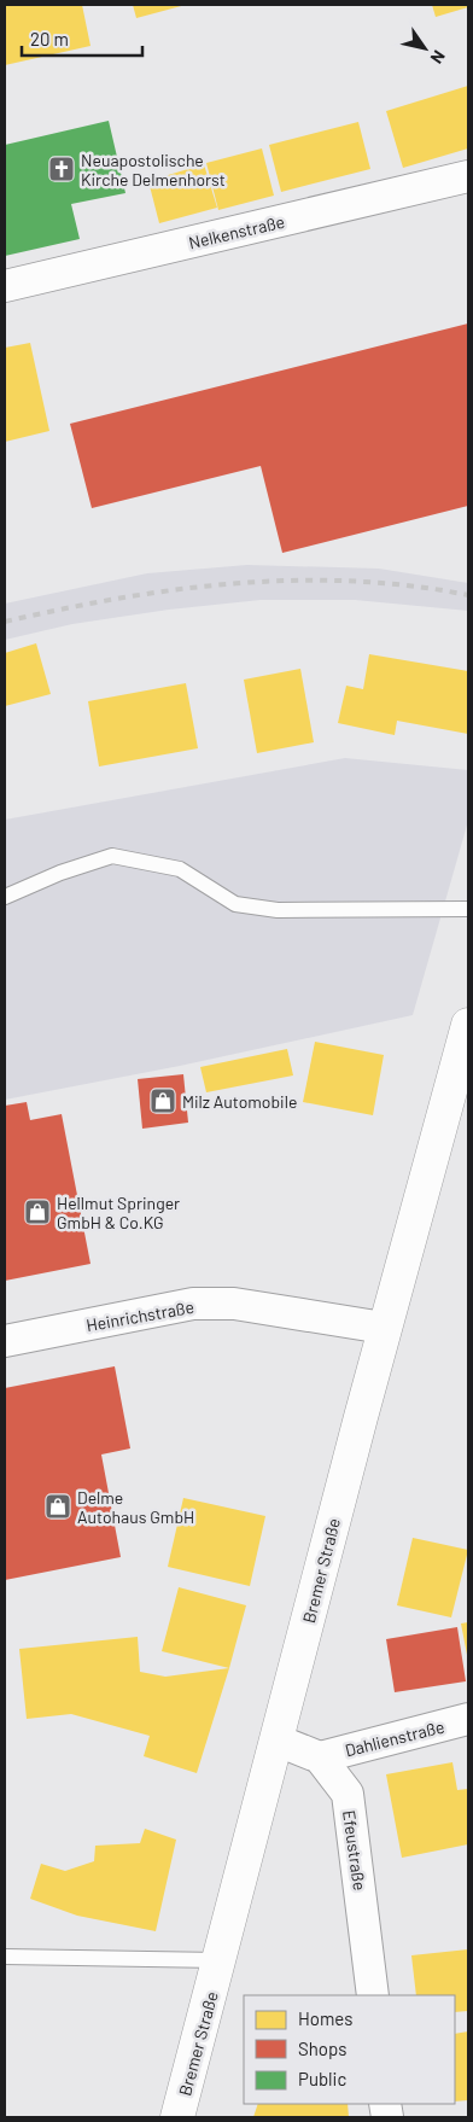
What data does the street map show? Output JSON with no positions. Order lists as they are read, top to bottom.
{
  "streets": {
    "main road": ["Bremer Straße"],
    "street": [
      "Nelkenstraße",
      "Heinrichstraße",
      "Dahlienstraße",
      "Efeustraße"
    ]
  },
  "crossings": [
    ["Heinrichstraße", "Bremer Straße"],
    ["Dahlienstraße", "Efeustraße"]
  ],
  "places": {
    "church": ["Neuapostolische Kirche Delmenhorst"],
    "shop": ["Milz Automobile", "Hellmut Springer GmbH & Co.KG", "Delme Autohaus GmbH"]
  },
  "legend": ["Homes", "Shops", "Public"],
  "scale_bar": "20 m",
  "north": "bottom right"
}
